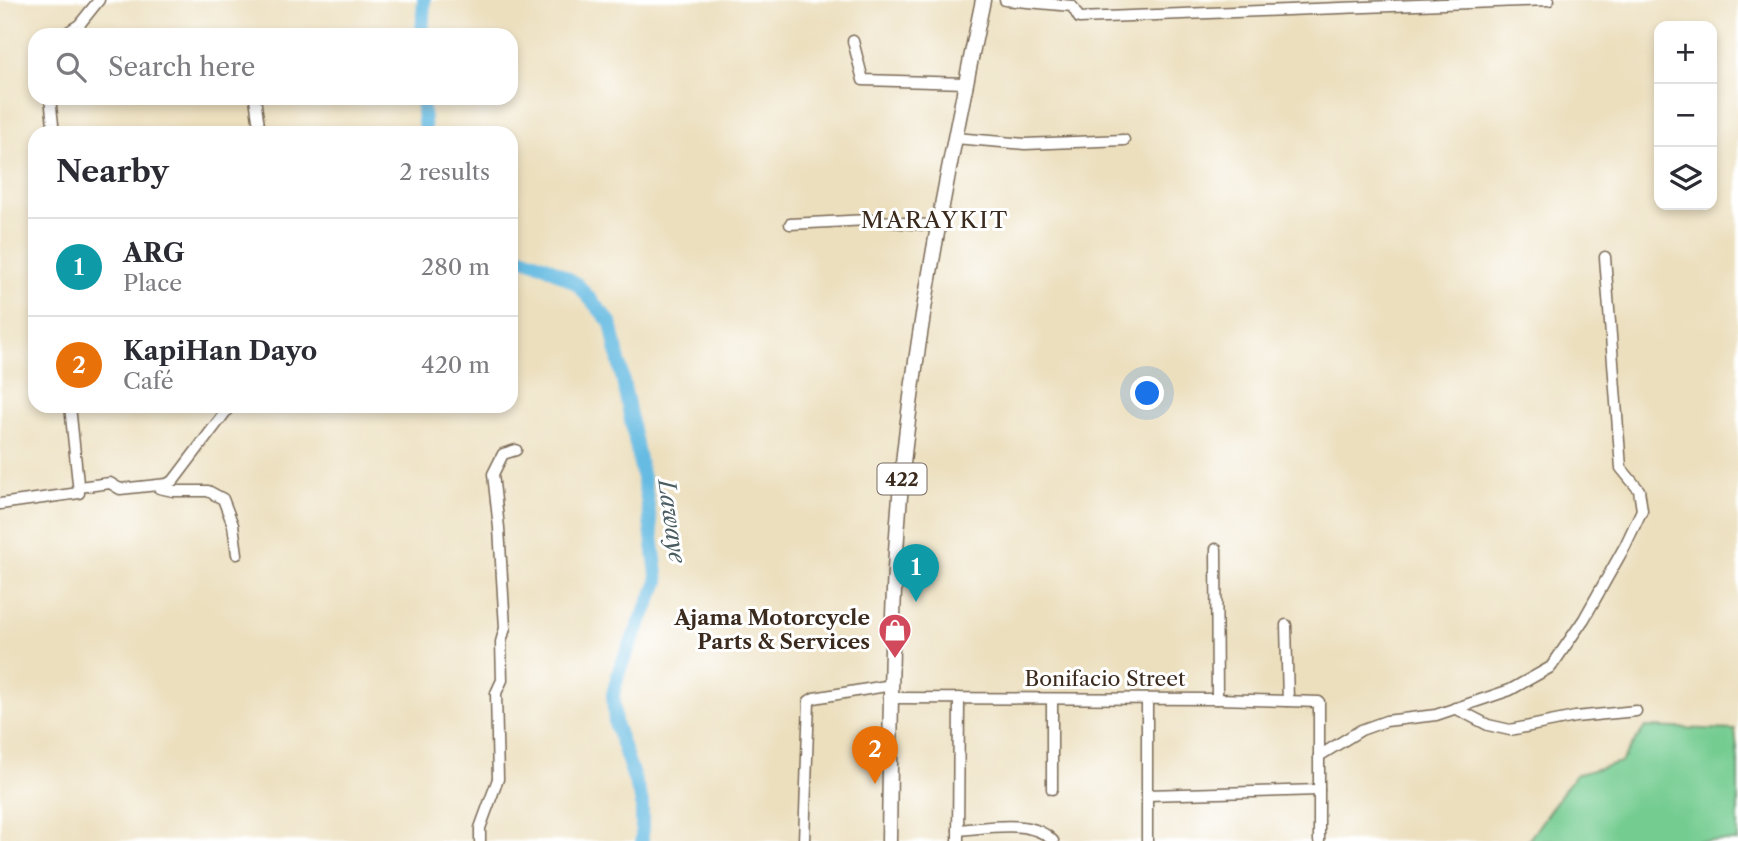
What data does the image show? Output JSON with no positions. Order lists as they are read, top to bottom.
{
  "streets": {
    "main road": ["422"],
    "street": ["Bonifacio Street"]
  },
  "crossings": [
    ["422", "Bonifacio Street"]
  ],
  "districts": ["MARAYKIT"],
  "water": ["Lawaye"],
  "places": {
    "shop": ["Ajama Motorcycle Parts & Services"]
  },
  "page": {
    "map_buttons": ["+", "−"],
    "search": "Search here",
    "heading": ["Nearby", "2 results"],
    "list": [
      {
        "mark": "1",
        "name": "ARG",
        "note": "Place",
        "value": "280 m"
      },
      {
        "mark": "2",
        "name": "KapiHan Dayo",
        "note": "Café",
        "value": "420 m"
      }
    ],
    "pins": ["1", "2"]
  }
}
